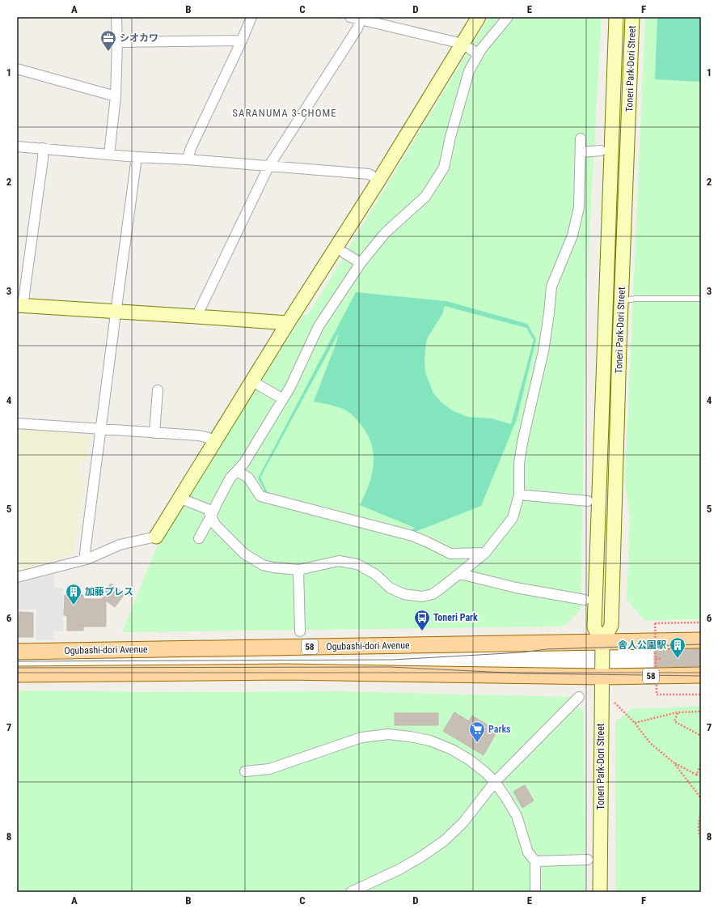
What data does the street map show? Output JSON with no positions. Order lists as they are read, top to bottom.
{
  "streets": {
    "main road": ["Ogubashi-dori Avenue", "58"],
    "street": ["Toneri Park-Dori Street"]
  },
  "crossings": [
    ["Toneri Park-Dori Street", "Ogubashi-dori Avenue"],
    ["Toneri Park-Dori Street", "58"],
    ["Ogubashi-dori Avenue", "58"]
  ],
  "districts": ["SARANUMA 3-CHOME"],
  "places": {
    "office": ["シオカワ"],
    "building": ["加藤プレス", "舎人公園駅"],
    "bus stop": ["Toneri Park"],
    "supermarket": ["Parks"]
  },
  "grid": {
    "columns": [
      "A",
      "B",
      "C",
      "D",
      "E",
      "F"
    ],
    "rows": [
      "1",
      "2",
      "3",
      "4",
      "5",
      "6",
      "7",
      "8"
    ]
  }
}
